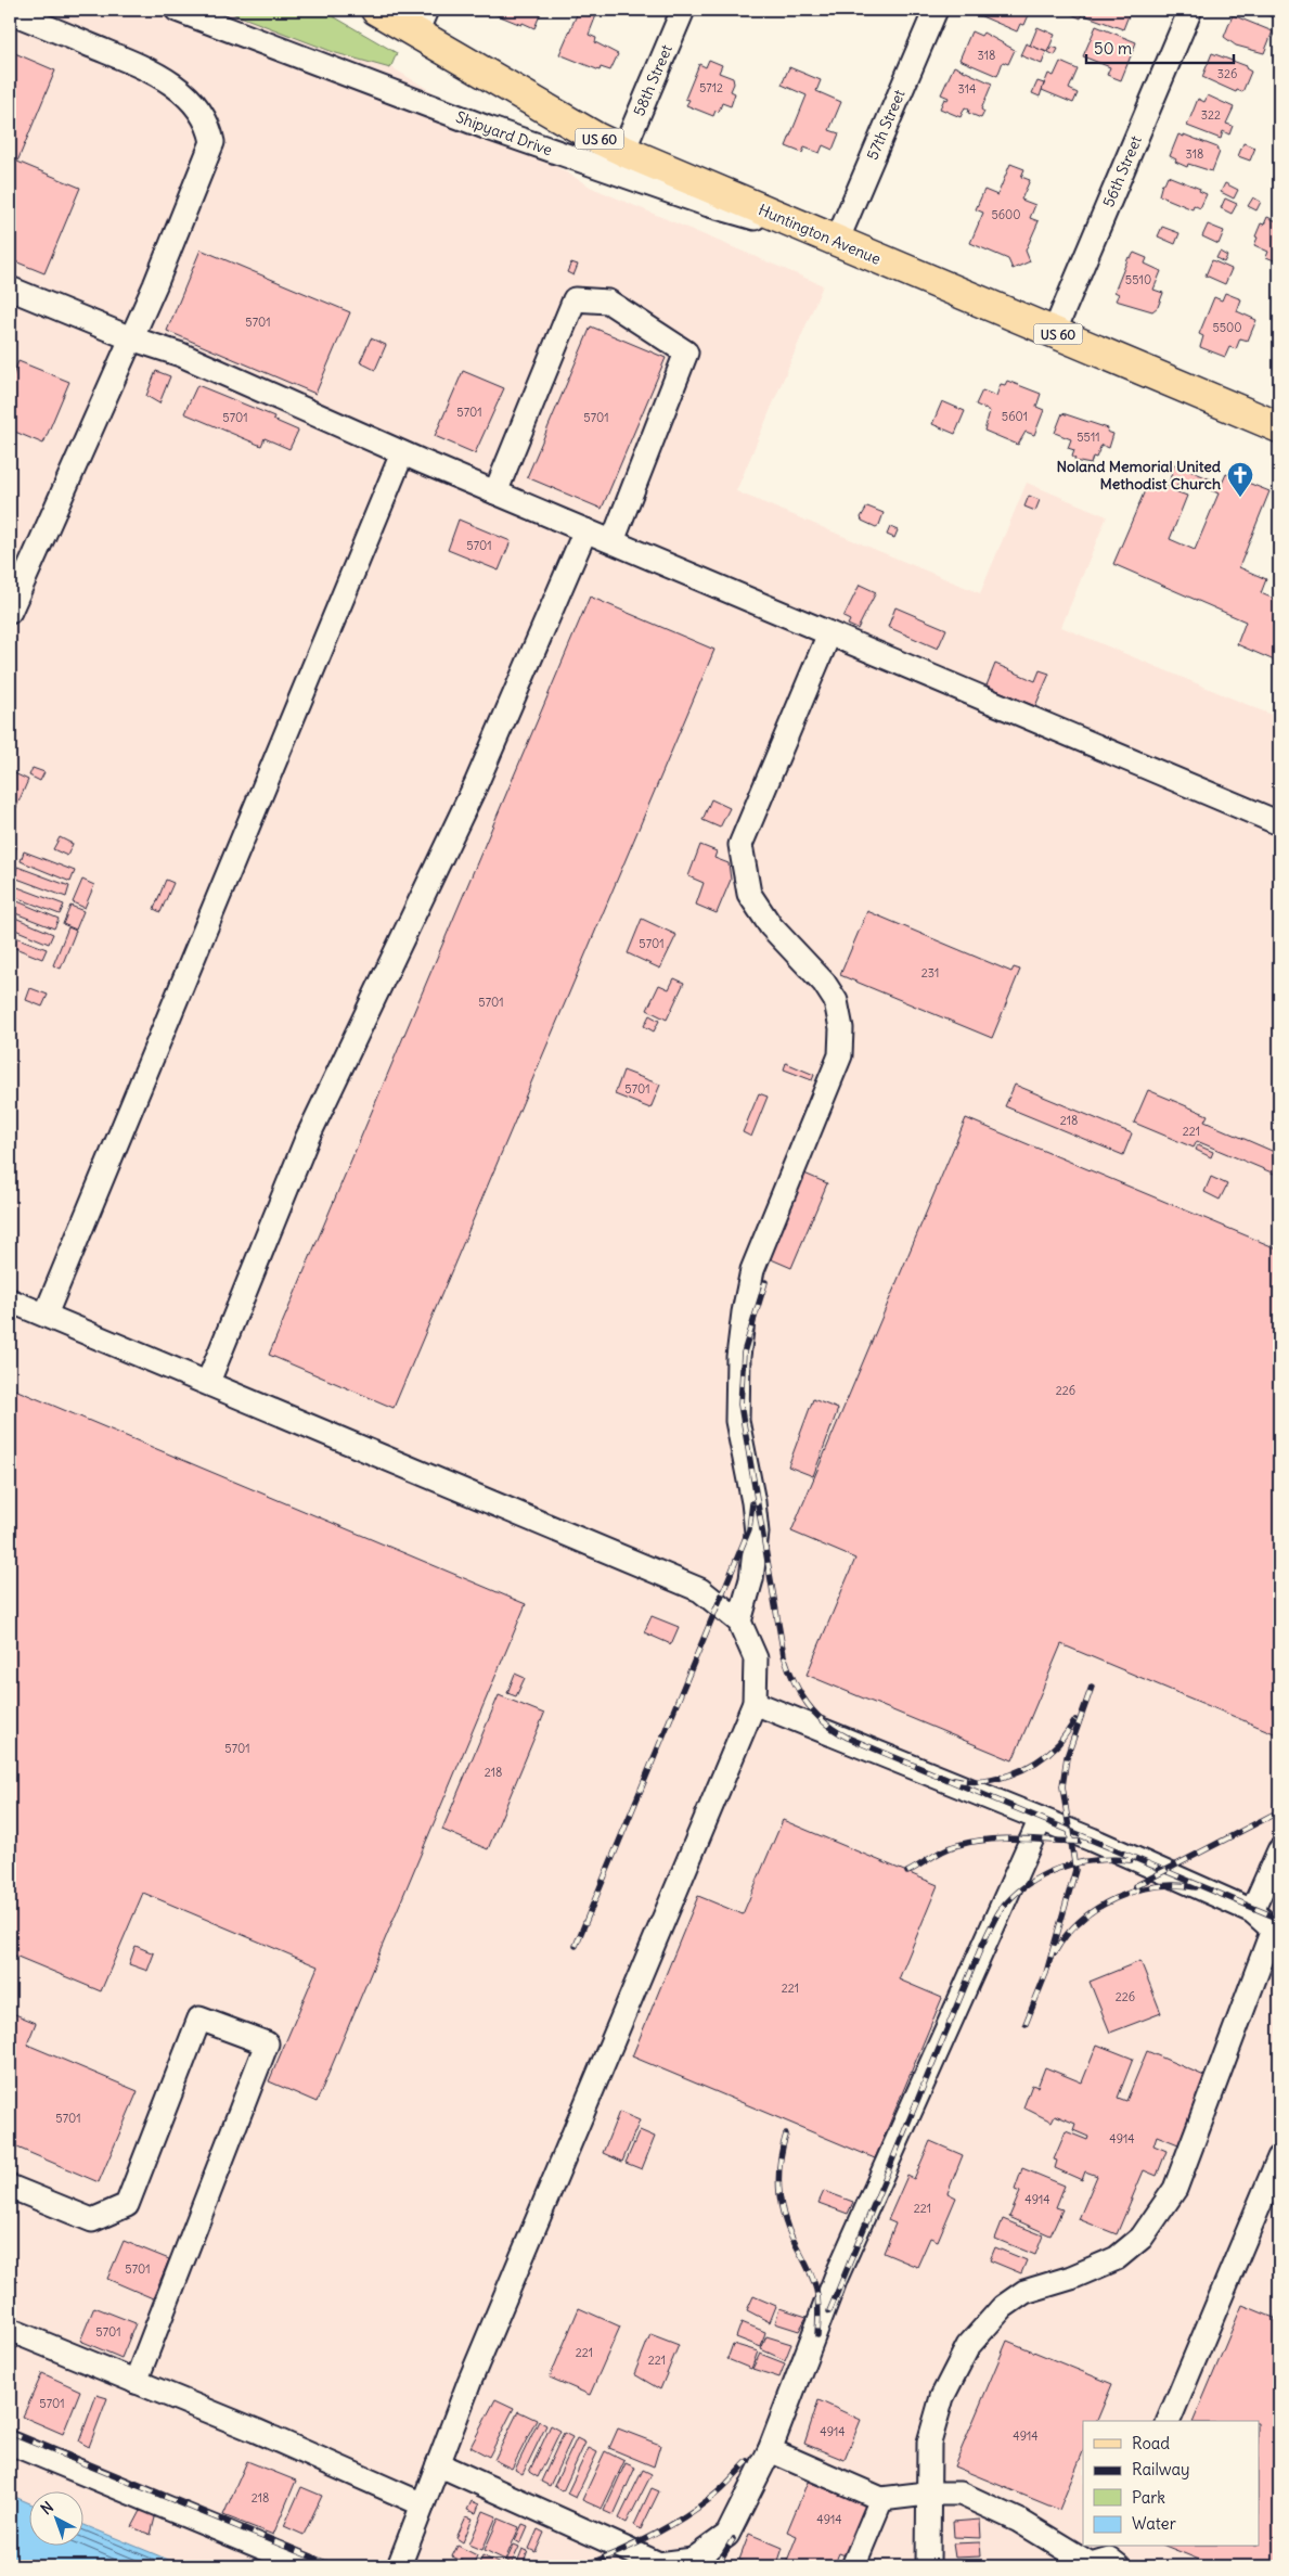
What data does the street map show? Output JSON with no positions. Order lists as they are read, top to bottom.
{
  "streets": {
    "main road": ["US 60", "Huntington Avenue"],
    "street": [
      "58th Street",
      "57th Street",
      "Shipyard Drive",
      "56th Street"
    ]
  },
  "crossings": [
    ["58th Street", "Huntington Avenue"],
    ["57th Street", "Shipyard Drive"],
    ["57th Street", "Huntington Avenue"],
    ["Shipyard Drive", "Huntington Avenue"],
    ["56th Street", "Huntington Avenue"]
  ],
  "places": {
    "church": ["Noland Memorial United Methodist Church"]
  },
  "house_numbers": [
    "318",
    "326",
    "5712",
    "314",
    "322",
    "318",
    "5600",
    "5510",
    "5701",
    "5500",
    "5701",
    "5601",
    "5701",
    "5701",
    "5511",
    "5701",
    "5701",
    "231",
    "5701",
    "5701",
    "218",
    "221",
    "226",
    "5701",
    "218",
    "221",
    "226",
    "5701",
    "4914",
    "4914",
    "221",
    "5701",
    "5701",
    "221",
    "221",
    "5701",
    "4914",
    "4914",
    "218",
    "4914"
  ],
  "legend": [
    "Road",
    "Railway",
    "Park",
    "Water"
  ],
  "scale_bar": "50 m",
  "north": "top left"
}
